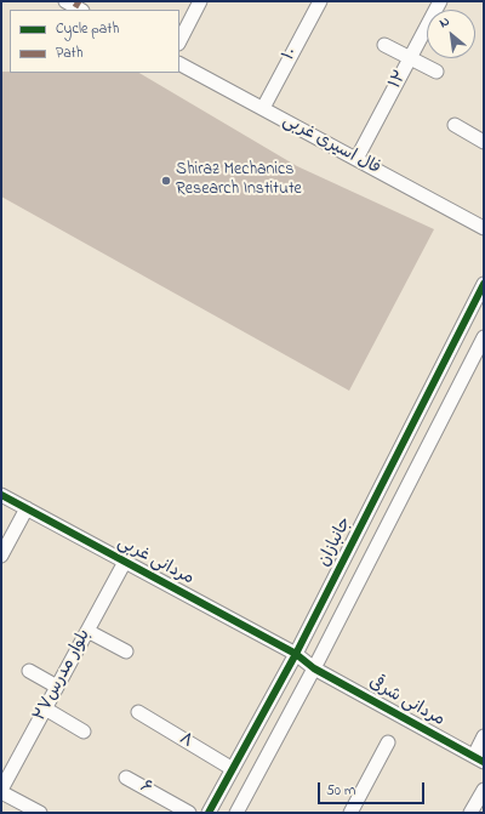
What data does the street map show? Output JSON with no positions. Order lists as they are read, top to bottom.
{
  "streets": {
    "street": [
      "۱۰",
      "۱۲",
      "فال اسیری غربی",
      "جانبازان",
      "مردانی غربی",
      "بلوار مدرس۲۷",
      "مردانی شرقی",
      "۸",
      "۶"
    ]
  },
  "crossings": [
    ["۱۰", "فال اسیری غربی"],
    ["۱۲", "فال اسیری غربی"],
    ["جانبازان", "مردانی غربی"],
    ["جانبازان", "۸"],
    ["مردانی غربی", "بلوار مدرس۲۷"],
    ["مردانی غربی", "مردانی شرقی"]
  ],
  "places": ["Shiraz Mechanics Research Institute"],
  "legend": ["Cycle path", "Path"],
  "scale_bar": "50 m",
  "north": "top left"
}
